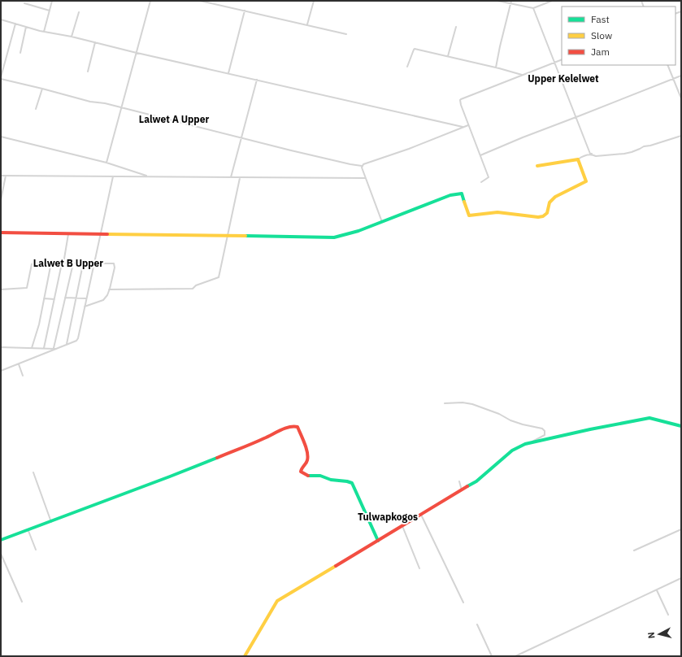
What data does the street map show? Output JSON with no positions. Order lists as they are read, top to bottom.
{
  "districts": [
    "Upper Kelelwet",
    "Lalwet A Upper",
    "Lalwet B Upper",
    "Tulwapkogos"
  ],
  "legend": ["Fast", "Slow", "Jam"],
  "north": "left"
}
